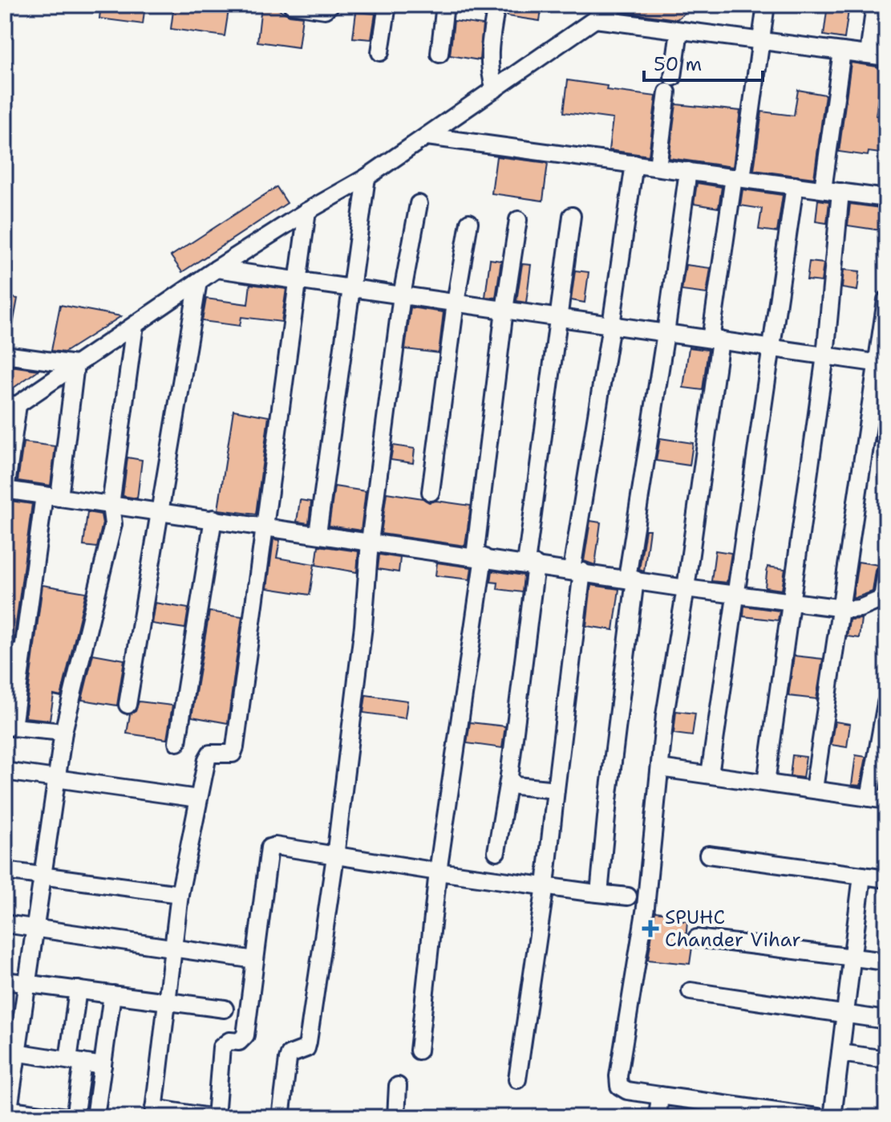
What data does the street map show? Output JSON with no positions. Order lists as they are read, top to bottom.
{
  "places": {
    "health": ["SPUHC Chander Vihar"]
  },
  "scale_bar": "50 m"
}
